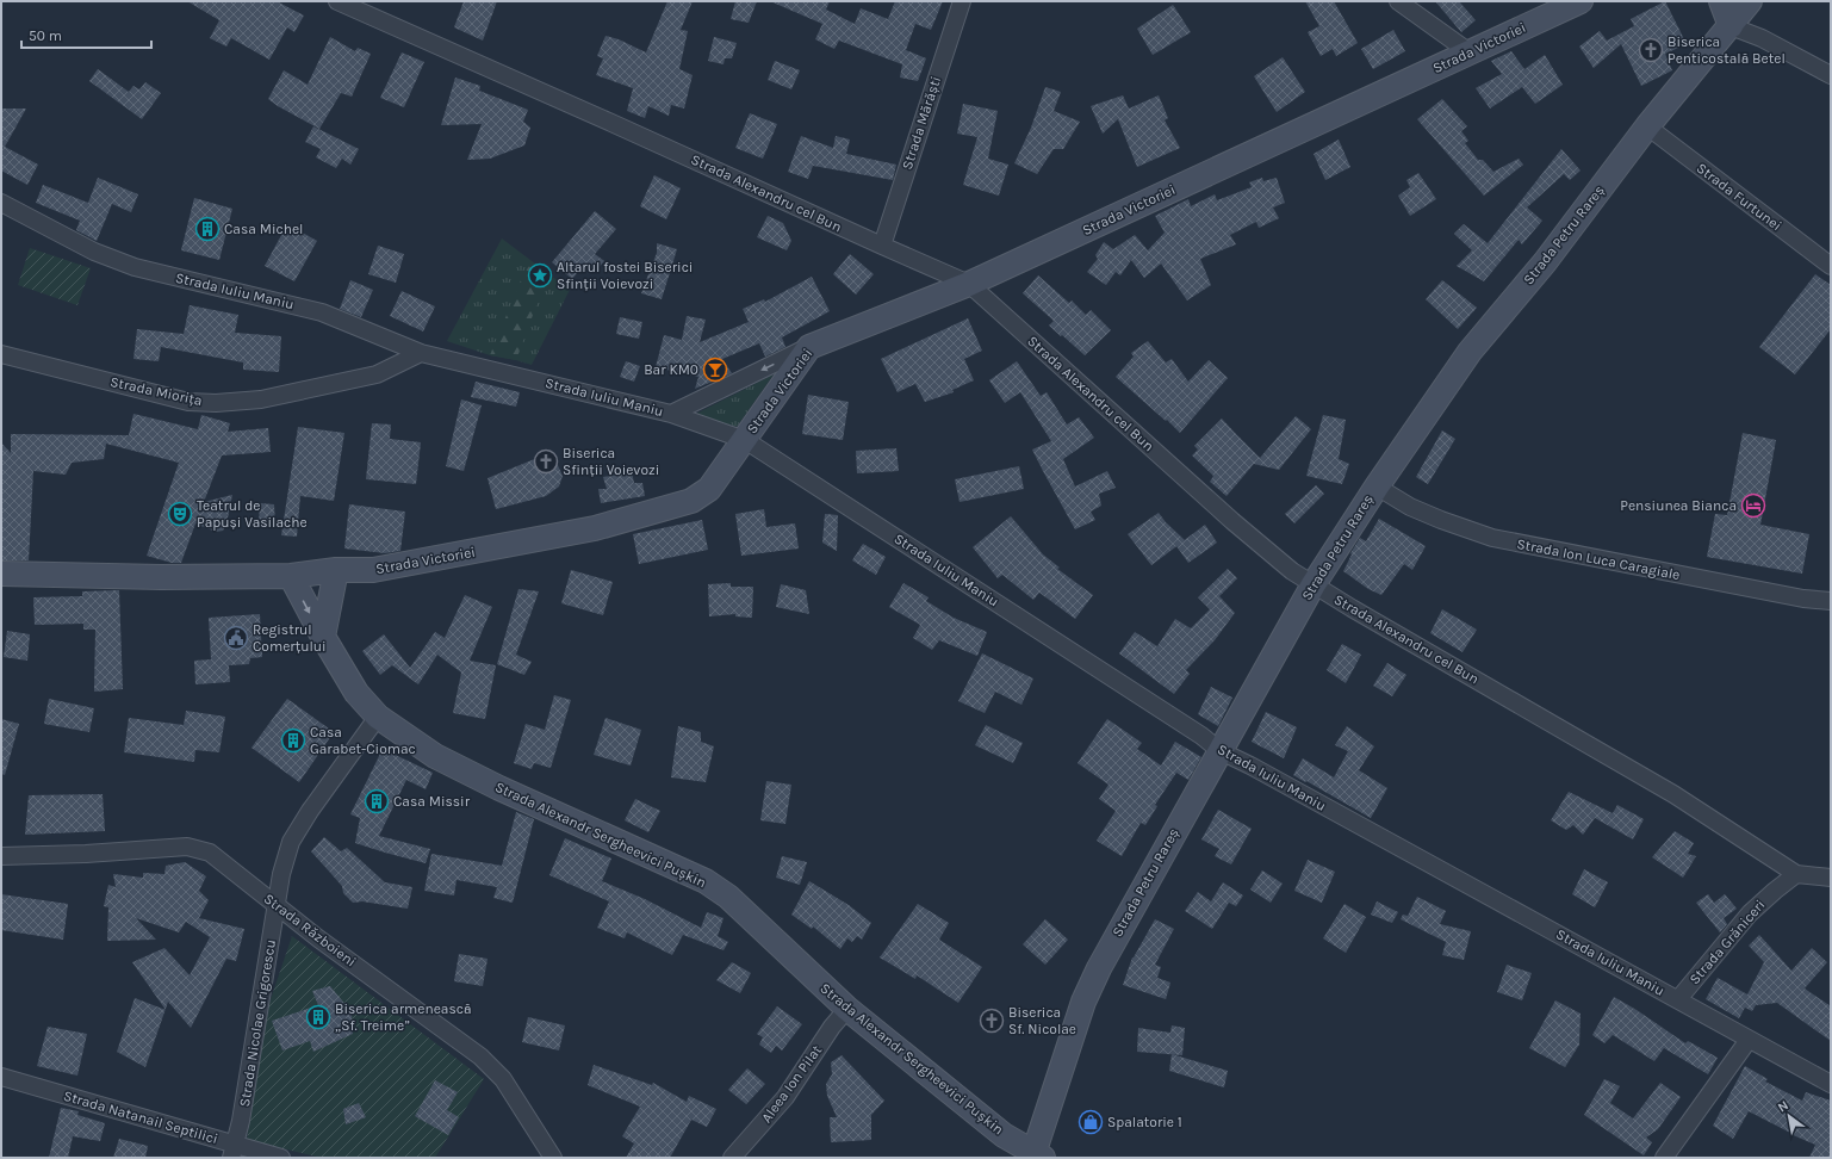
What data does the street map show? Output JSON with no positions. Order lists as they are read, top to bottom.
{
  "streets": {
    "street": [
      "Strada Victoriei",
      "Strada Mărăști",
      "Strada Alexandru cel Bun",
      "Strada Furtunei",
      "Strada Petru Rareș",
      "Strada Iuliu Maniu",
      "Strada Miorița",
      "Strada Ion Luca Caragiale",
      "Strada Alexandr Sergheevici Pușkin",
      "Strada Războieni",
      "Strada Grăniceri",
      "Strada Nicolae Grigorescu",
      "Aleea Ion Pilat",
      "Strada Natanail Septilici"
    ]
  },
  "crossings": [
    ["Strada Victoriei", "Strada Alexandru cel Bun"],
    ["Strada Victoriei", "Strada Iuliu Maniu"],
    ["Strada Victoriei", "Strada Alexandr Sergheevici Pușkin"],
    ["Strada Mărăști", "Strada Alexandru cel Bun"],
    ["Strada Alexandru cel Bun", "Strada Petru Rareș"],
    ["Strada Alexandru cel Bun", "Strada Grăniceri"],
    ["Strada Furtunei", "Strada Petru Rareș"],
    ["Strada Petru Rareș", "Strada Iuliu Maniu"],
    ["Strada Petru Rareș", "Strada Ion Luca Caragiale"],
    ["Strada Petru Rareș", "Strada Alexandr Sergheevici Pușkin"],
    ["Strada Iuliu Maniu", "Strada Miorița"],
    ["Strada Iuliu Maniu", "Strada Grăniceri"],
    ["Strada Alexandr Sergheevici Pușkin", "Strada Nicolae Grigorescu"],
    ["Strada Alexandr Sergheevici Pușkin", "Aleea Ion Pilat"],
    ["Strada Războieni", "Strada Nicolae Grigorescu"],
    ["Strada Nicolae Grigorescu", "Strada Natanail Septilici"]
  ],
  "places": {
    "church": ["Biserica Penticostală Betel", "Biserica Sfinții Voievozi", "Biserica Sf. Nicolae"],
    "building": [
      "Casa Michel",
      "Casa Garabet-Ciomac",
      "Casa Missir",
      "Biserica armenească „Sf. Treime”"
    ],
    "place": ["Altarul fostei Biserici Sfinții Voievozi"],
    "bar": ["Bar KM0"],
    "hotel": ["Pensiunea Bianca"],
    "theatre": ["Teatrul de Papuși Vasilache"],
    "public building": ["Registrul Comerțului"],
    "shop": ["Spalatorie 1"]
  },
  "scale_bar": "50 m",
  "north": "top left"
}
